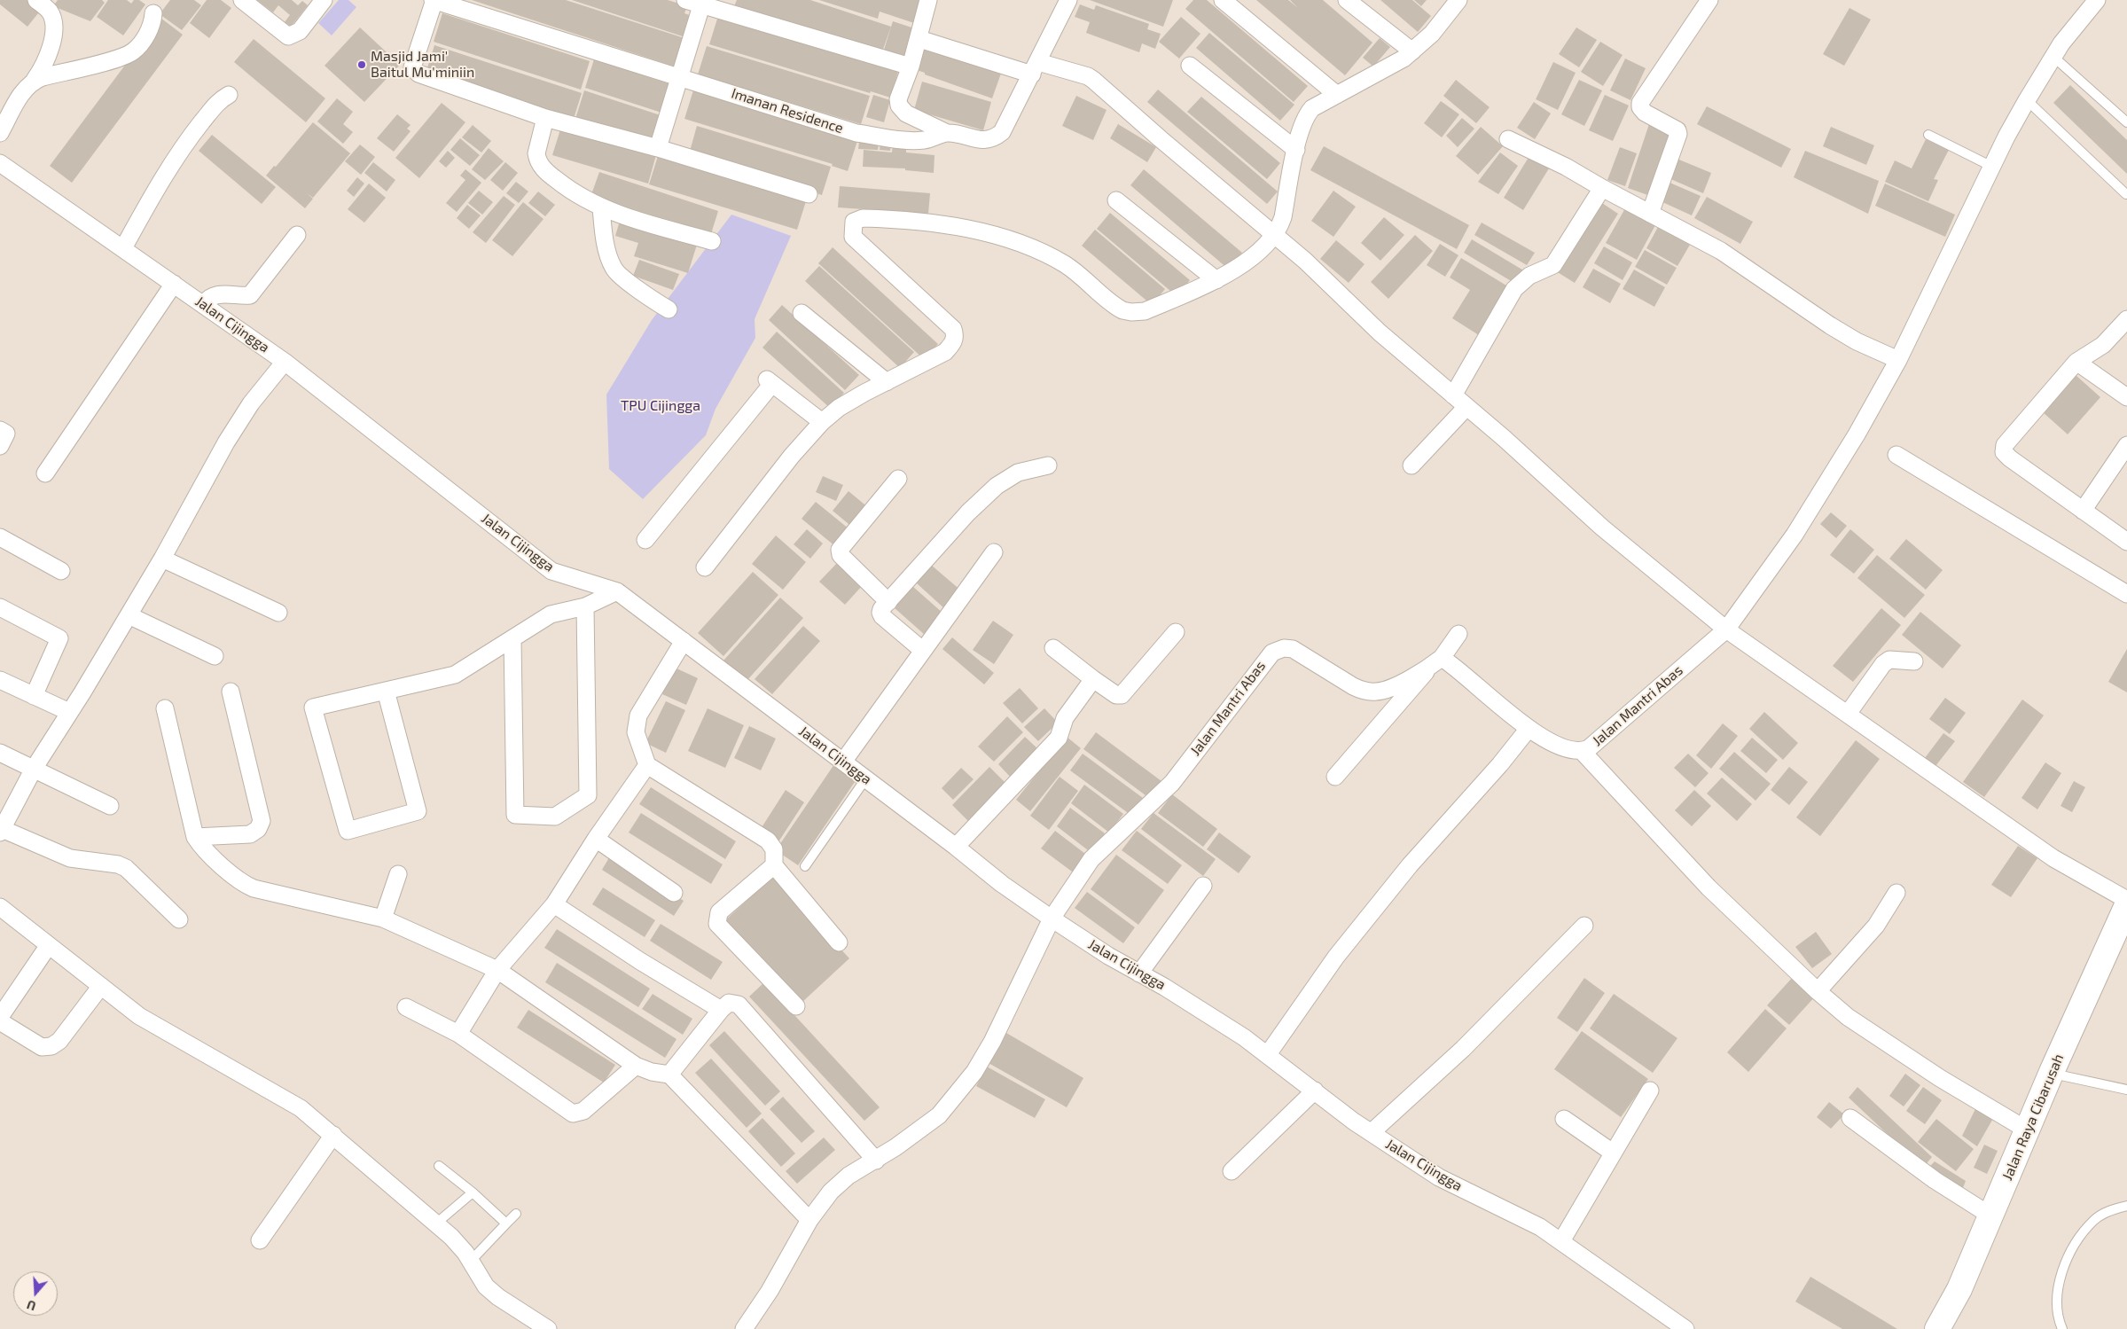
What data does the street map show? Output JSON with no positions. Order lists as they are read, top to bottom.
{
  "streets": {
    "main road": ["Jalan Raya Cibarusah"],
    "street": ["Imanan Residence", "Jalan Cijingga", "Jalan Mantri Abas"]
  },
  "crossings": [
    ["Jalan Cijingga", "Jalan Mantri Abas"]
  ],
  "parks": ["TPU Cijingga"],
  "places": ["Masjid Jami' Baitul Mu'miniin"],
  "north": "bottom"
}
